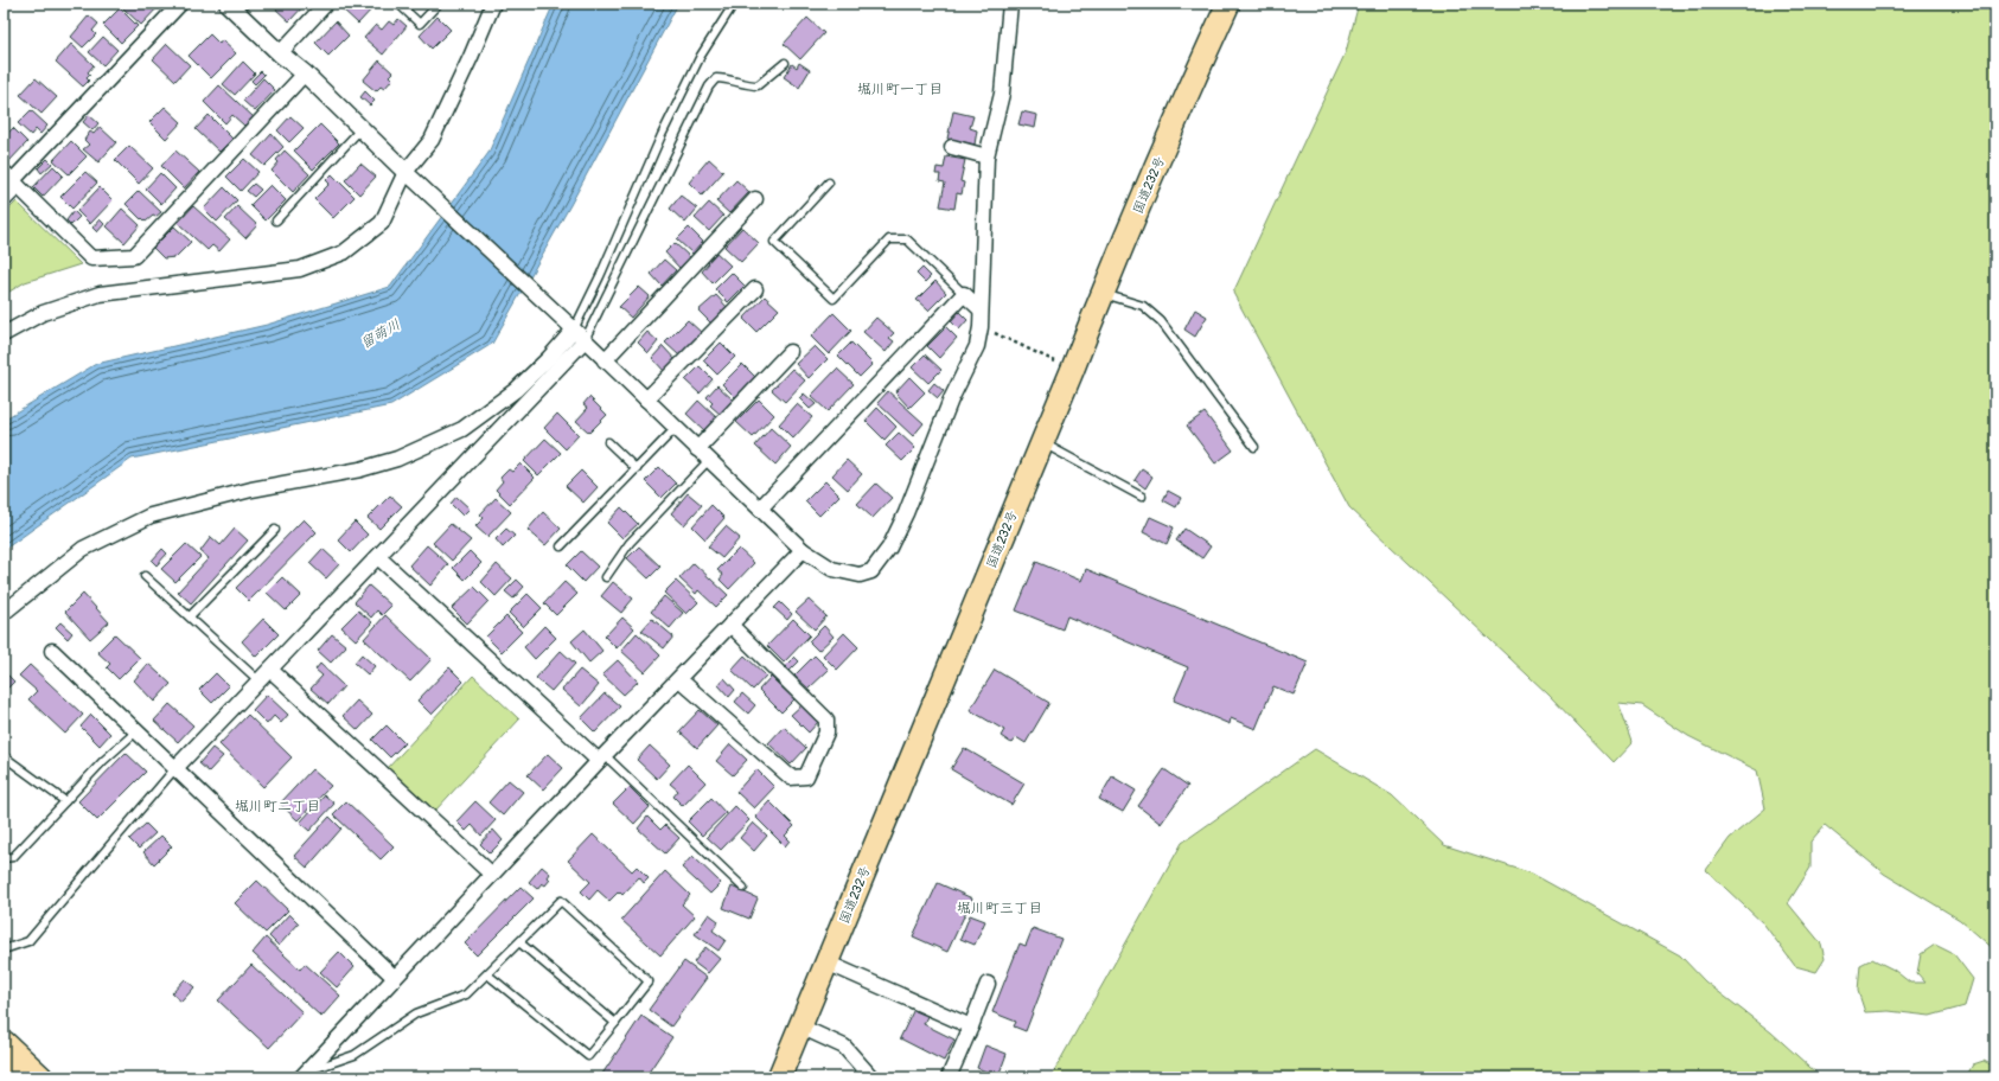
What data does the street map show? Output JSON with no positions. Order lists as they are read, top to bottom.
{
  "streets": {
    "highway": ["国道232号"]
  },
  "districts": ["堀川町一丁目", "堀川町二丁目", "堀川町三丁目"],
  "water": ["留萌川"]
}
